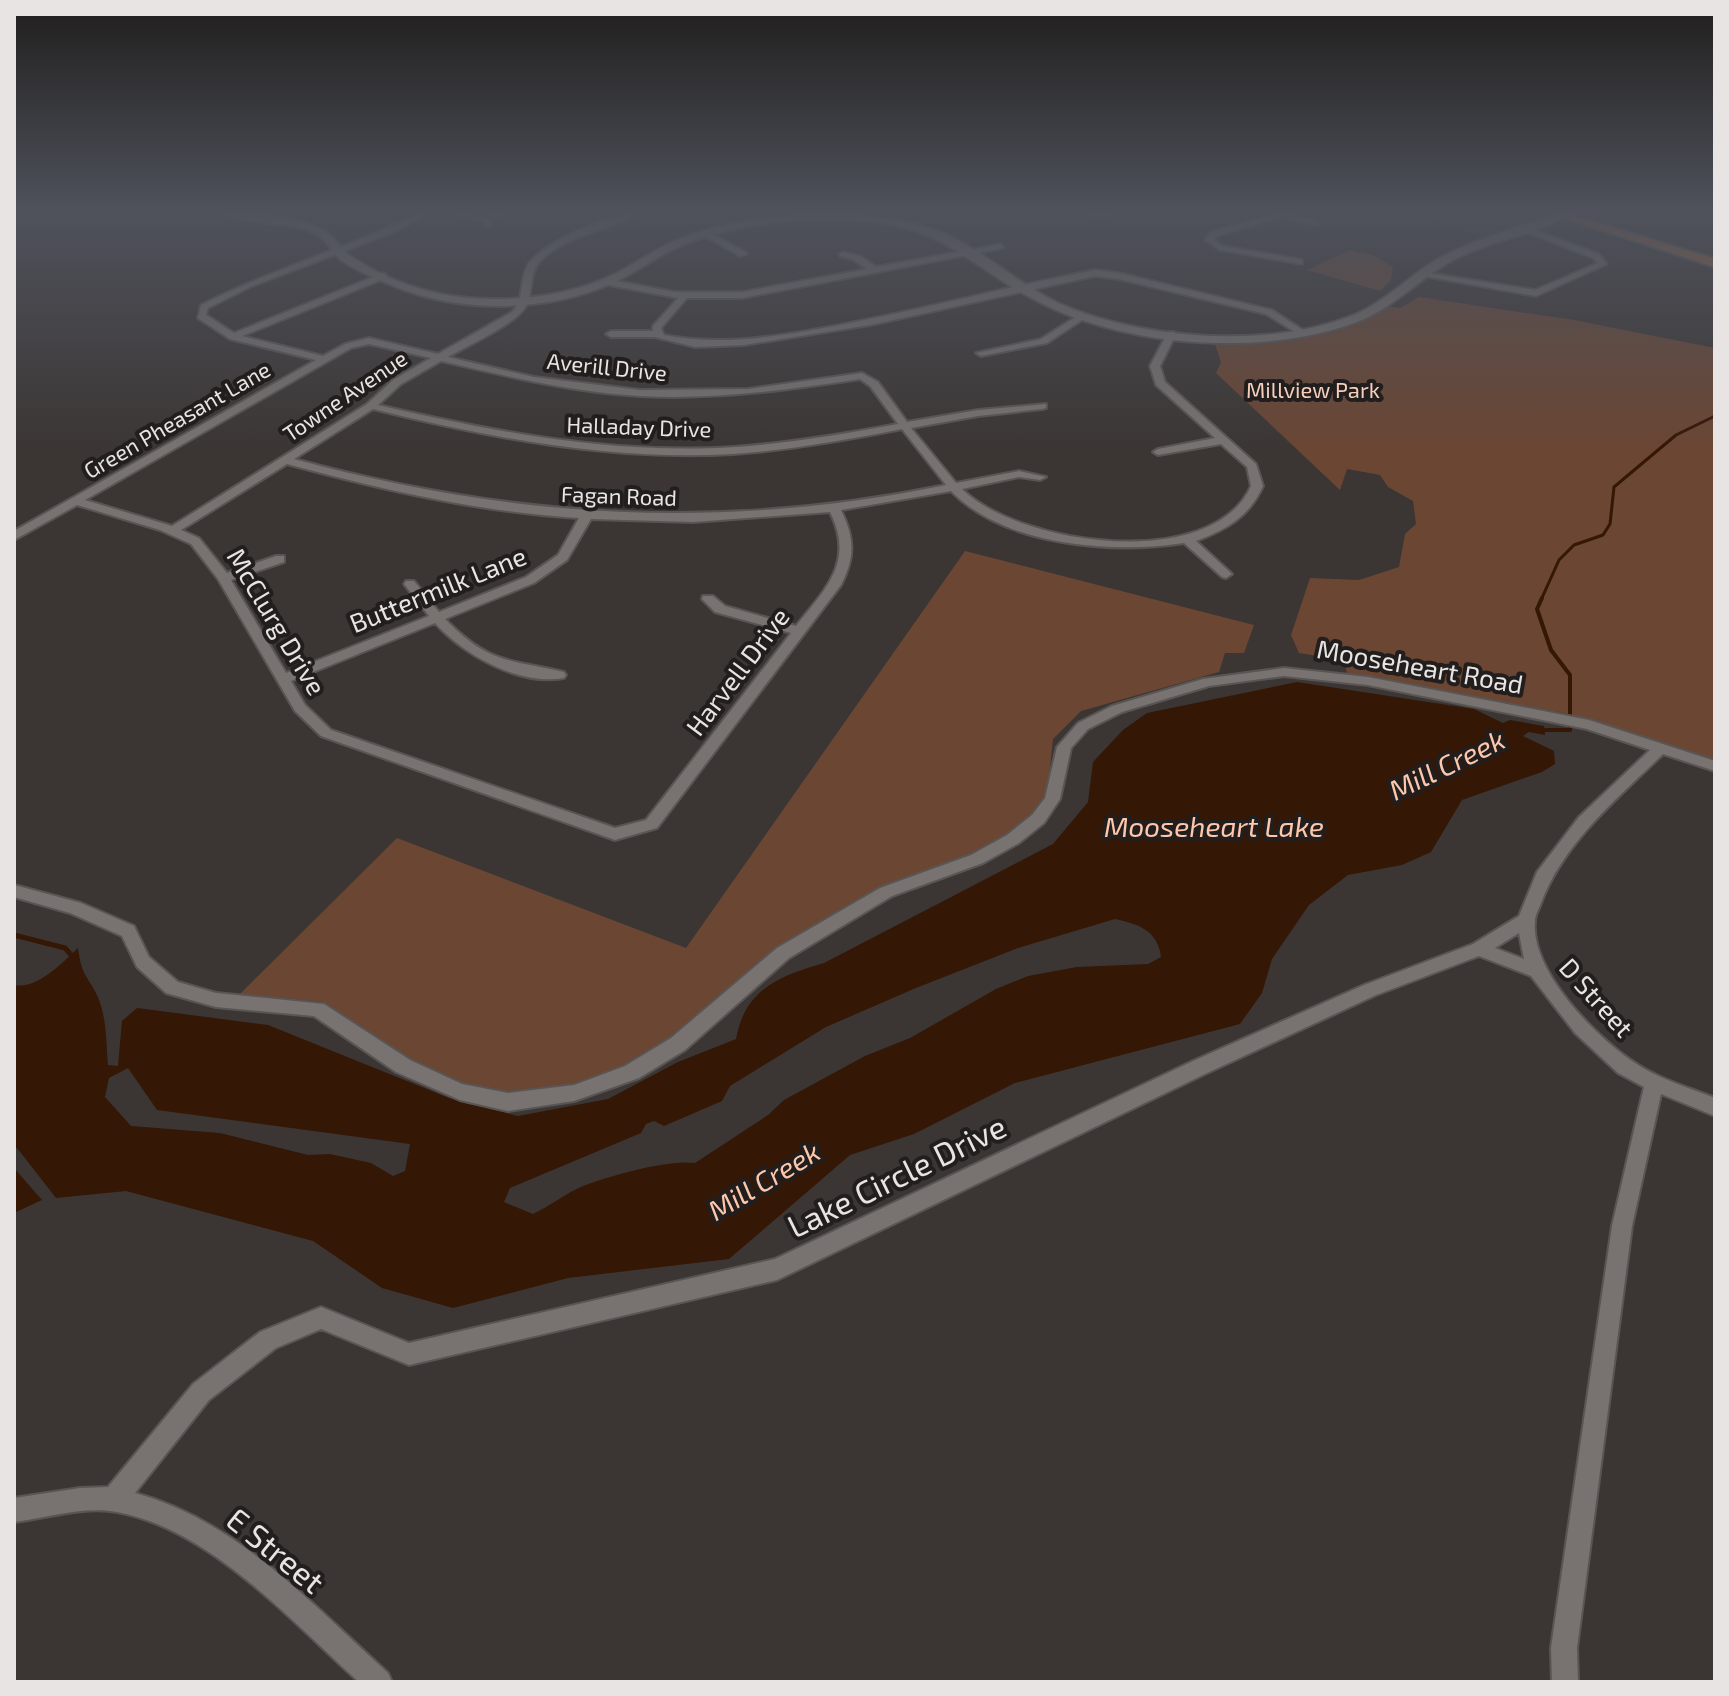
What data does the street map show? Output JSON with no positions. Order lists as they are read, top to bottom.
{
  "streets": {
    "street": [
      "Averill Drive",
      "Towne Avenue",
      "Green Pheasant Lane",
      "Halladay Drive",
      "Fagan Road",
      "Buttermilk Lane",
      "McClurg Drive",
      "Mooseheart Road",
      "Harvell Drive",
      "D Street",
      "Lake Circle Drive",
      "E Street"
    ]
  },
  "crossings": [
    ["Averill Drive", "Towne Avenue"],
    ["Averill Drive", "Green Pheasant Lane"],
    ["Averill Drive", "Halladay Drive"],
    ["Towne Avenue", "Halladay Drive"],
    ["Towne Avenue", "Fagan Road"],
    ["Towne Avenue", "McClurg Drive"],
    ["Green Pheasant Lane", "McClurg Drive"],
    ["Fagan Road", "Buttermilk Lane"],
    ["Fagan Road", "Harvell Drive"],
    ["Buttermilk Lane", "McClurg Drive"],
    ["McClurg Drive", "Harvell Drive"],
    ["D Street", "Lake Circle Drive"],
    ["Lake Circle Drive", "E Street"]
  ],
  "water": ["Mill Creek", "Mooseheart Lake"],
  "parks": ["Millview Park"]
}
